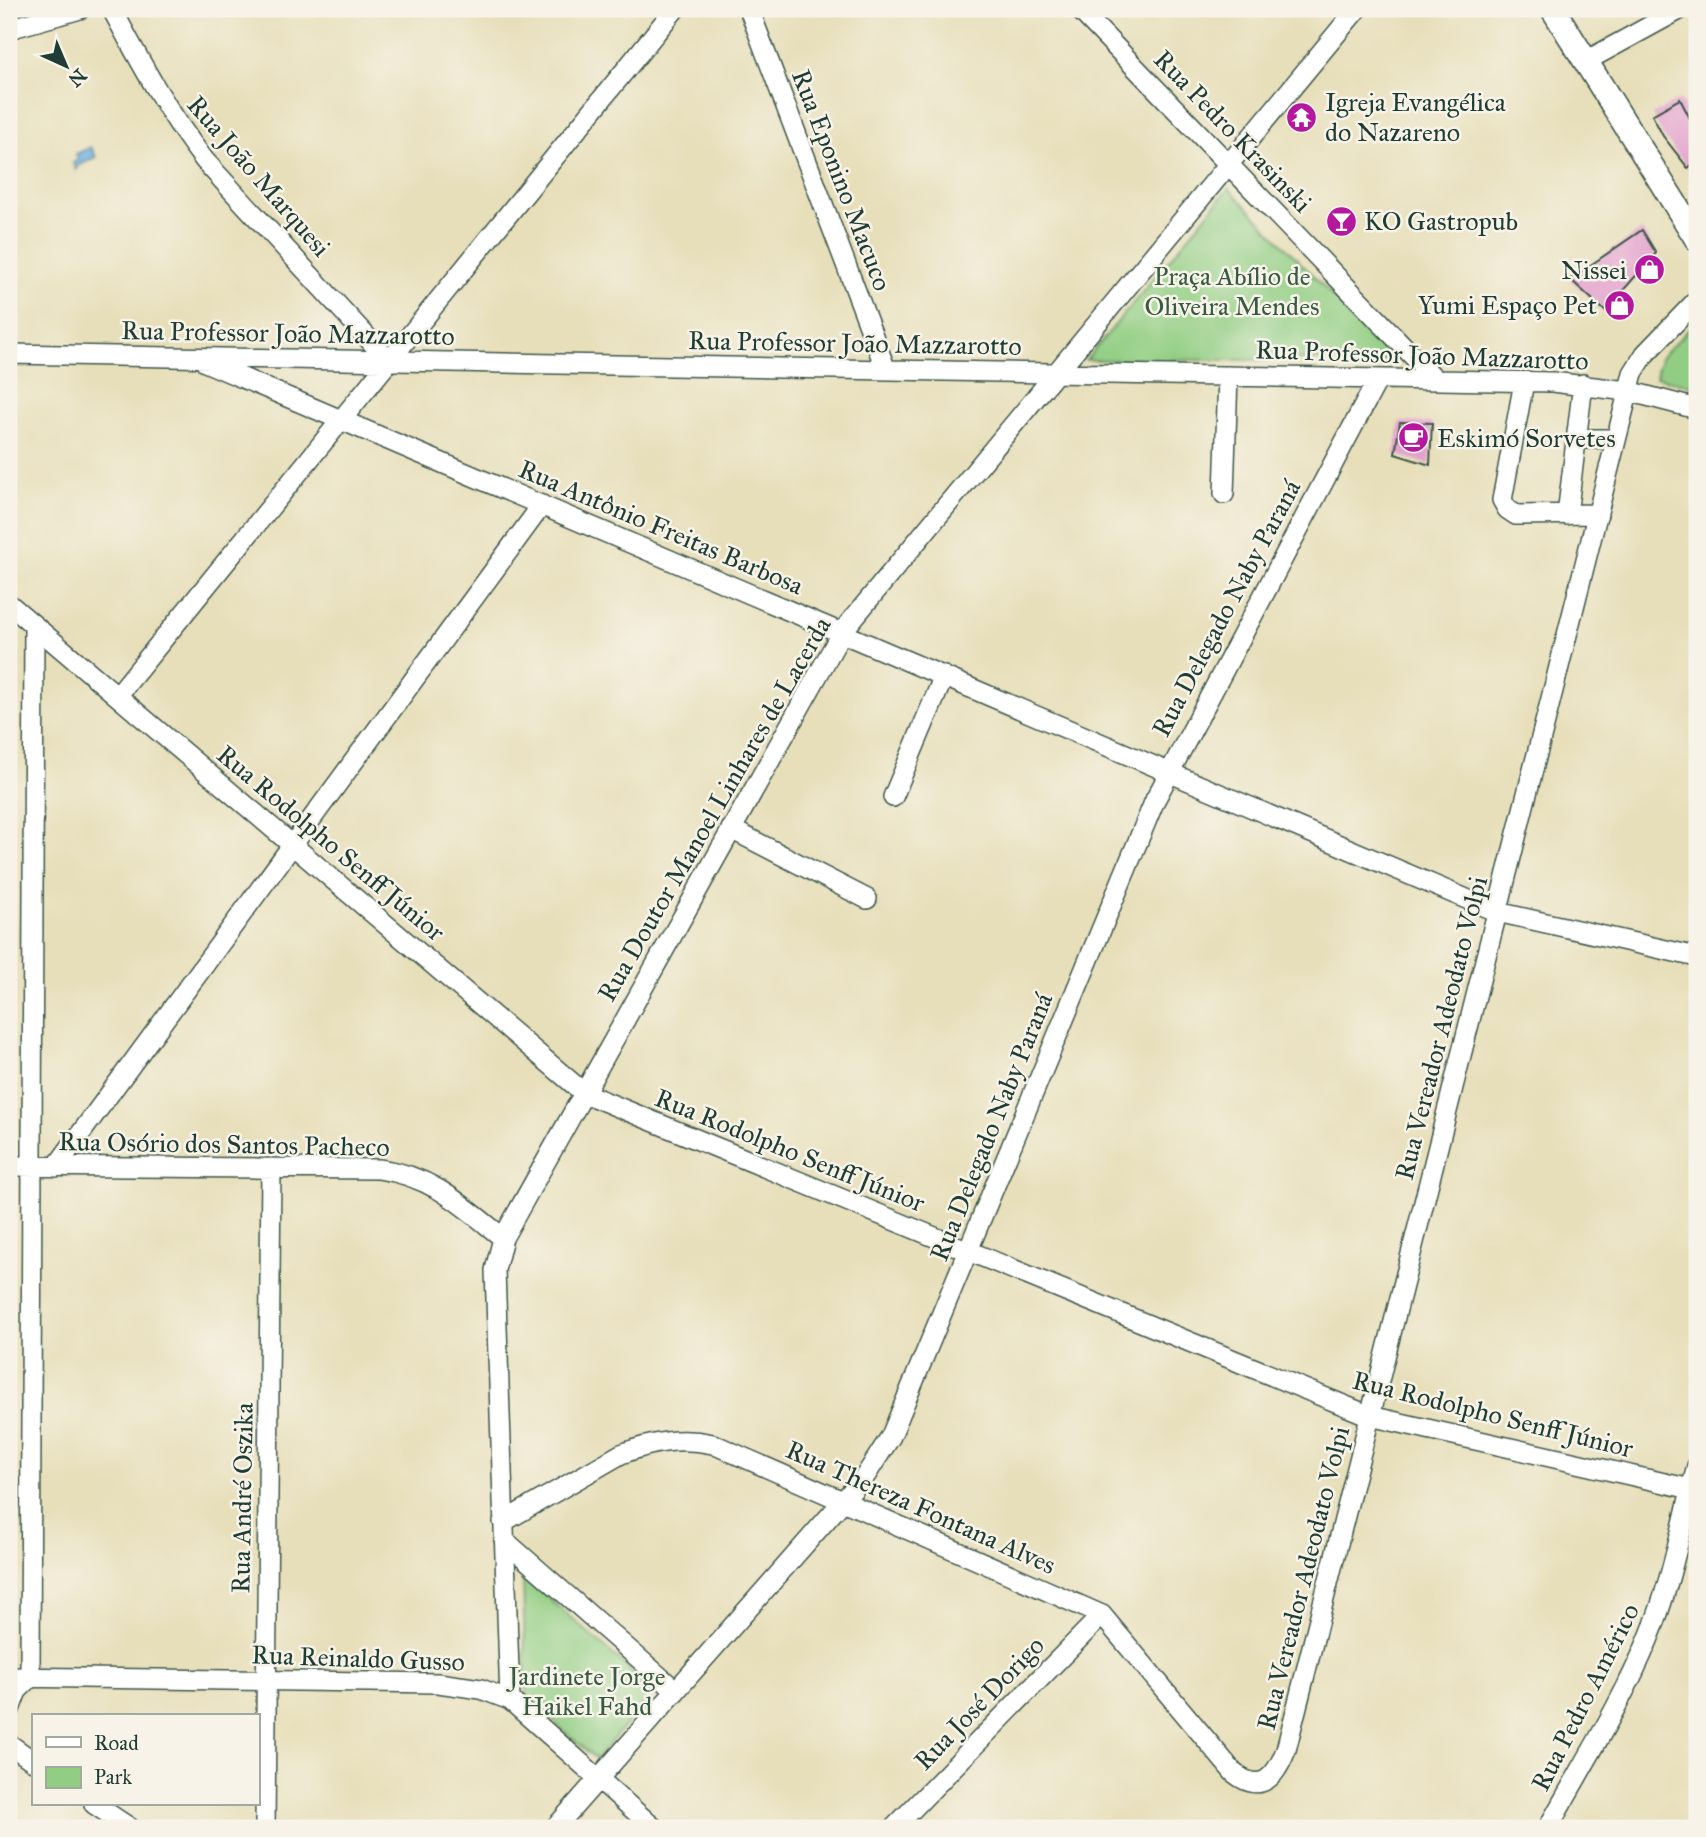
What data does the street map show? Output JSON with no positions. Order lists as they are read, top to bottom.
{
  "streets": {
    "street": [
      "Rua Pedro Krasinski",
      "Rua João Marquesi",
      "Rua Eponino Macuco",
      "Rua Professor João Mazzarotto",
      "Rua Antônio Freitas Barbosa",
      "Rua Delegado Naby Paraná",
      "Rua Doutor Manoel Linhares de Lacerda",
      "Rua Rodolpho Senff Júnior",
      "Rua Vereador Adeodato Volpi",
      "Rua Osório dos Santos Pacheco",
      "Rua André Oszika",
      "Rua Thereza Fontana Alves",
      "Rua Reinaldo Gusso",
      "Rua Pedro Américo",
      "Rua José Dorigo"
    ]
  },
  "crossings": [
    ["Rua Pedro Krasinski", "Rua Professor João Mazzarotto"],
    ["Rua Pedro Krasinski", "Rua Doutor Manoel Linhares de Lacerda"],
    ["Rua João Marquesi", "Rua Professor João Mazzarotto"],
    ["Rua Eponino Macuco", "Rua Professor João Mazzarotto"],
    ["Rua Professor João Mazzarotto", "Rua Antônio Freitas Barbosa"],
    ["Rua Professor João Mazzarotto", "Rua Delegado Naby Paraná"],
    ["Rua Professor João Mazzarotto", "Rua Doutor Manoel Linhares de Lacerda"],
    ["Rua Professor João Mazzarotto", "Rua Vereador Adeodato Volpi"],
    ["Rua Antônio Freitas Barbosa", "Rua Delegado Naby Paraná"],
    ["Rua Antônio Freitas Barbosa", "Rua Doutor Manoel Linhares de Lacerda"],
    ["Rua Antônio Freitas Barbosa", "Rua Vereador Adeodato Volpi"],
    ["Rua Delegado Naby Paraná", "Rua Rodolpho Senff Júnior"],
    ["Rua Delegado Naby Paraná", "Rua Thereza Fontana Alves"],
    ["Rua Delegado Naby Paraná", "Rua Reinaldo Gusso"],
    ["Rua Doutor Manoel Linhares de Lacerda", "Rua Rodolpho Senff Júnior"],
    ["Rua Doutor Manoel Linhares de Lacerda", "Rua Osório dos Santos Pacheco"],
    ["Rua Doutor Manoel Linhares de Lacerda", "Rua Thereza Fontana Alves"],
    ["Rua Doutor Manoel Linhares de Lacerda", "Rua Reinaldo Gusso"],
    ["Rua Rodolpho Senff Júnior", "Rua Vereador Adeodato Volpi"],
    ["Rua Rodolpho Senff Júnior", "Rua Pedro Américo"],
    ["Rua Vereador Adeodato Volpi", "Rua Thereza Fontana Alves"],
    ["Rua Osório dos Santos Pacheco", "Rua André Oszika"],
    ["Rua André Oszika", "Rua Reinaldo Gusso"],
    ["Rua Thereza Fontana Alves", "Rua José Dorigo"]
  ],
  "parks": ["Praça Abílio de Oliveira Mendes", "Jardinete Jorge Haikel Fahd"],
  "places": {
    "temple": ["Igreja Evangélica do Nazareno"],
    "bar": ["KO Gastropub"],
    "shop": ["Nissei", "Yumi Espaço Pet"],
    "cafe": ["Eskimó Sorvetes"]
  },
  "legend": ["Road", "Park"],
  "north": "bottom right"
}
